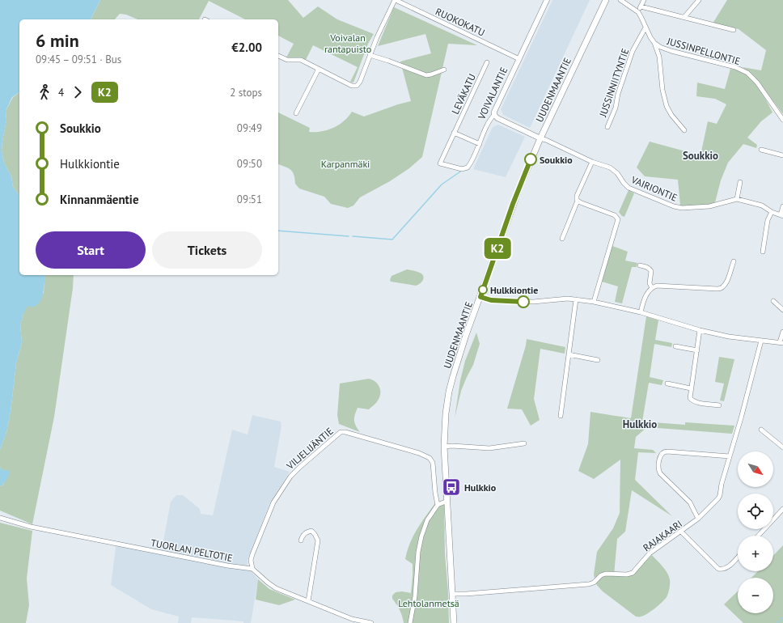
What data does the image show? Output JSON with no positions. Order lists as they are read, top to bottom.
{
  "streets": {
    "main road": ["UUDENMAANTIE"],
    "street": [
      "RUOKOKATU",
      "JUSSINPELLONTIE",
      "JUSSINNIITYNTIE",
      "VOIVALANTIE",
      "LEVÄKATU",
      "VAIRIONTIE",
      "VILJELIJÄNTIE",
      "RAJAKAARI",
      "TUORLAN PELTOTIE"
    ]
  },
  "crossings": [
    ["RUOKOKATU", "VOIVALANTIE"],
    ["JUSSINPELLONTIE", "JUSSINNIITYNTIE"],
    ["UUDENMAANTIE", "VAIRIONTIE"],
    ["UUDENMAANTIE", "RAJAKAARI"],
    ["VOIVALANTIE", "LEVÄKATU"],
    ["VILJELIJÄNTIE", "TUORLAN PELTOTIE"]
  ],
  "districts": ["Soukkio", "Hulkkio"],
  "parks": ["Voivalan rantapuisto", "Karpanmäki", "Lehtolanmetsä"],
  "places": {
    "other": ["Soukkio", "Hulkkiontie"],
    "bus stop": ["Hulkkio"]
  },
  "lines": ["bus line K2"],
  "north": "bottom right",
  "page": {
    "on_map": "K2",
    "heading": ["6 min", "09:45 – 09:51 · Bus", "€2.00"],
    "legs": ["4", "K2", "2 stops"],
    "list": [
      {
        "name": "Soukkio",
        "value": "09:49"
      },
      {
        "name": "Hulkkiontie",
        "value": "09:50"
      },
      {
        "name": "Kinnanmäentie",
        "value": "09:51"
      }
    ],
    "buttons": ["Start", "Tickets"],
    "map_buttons": ["+", "−"]
  }
}
